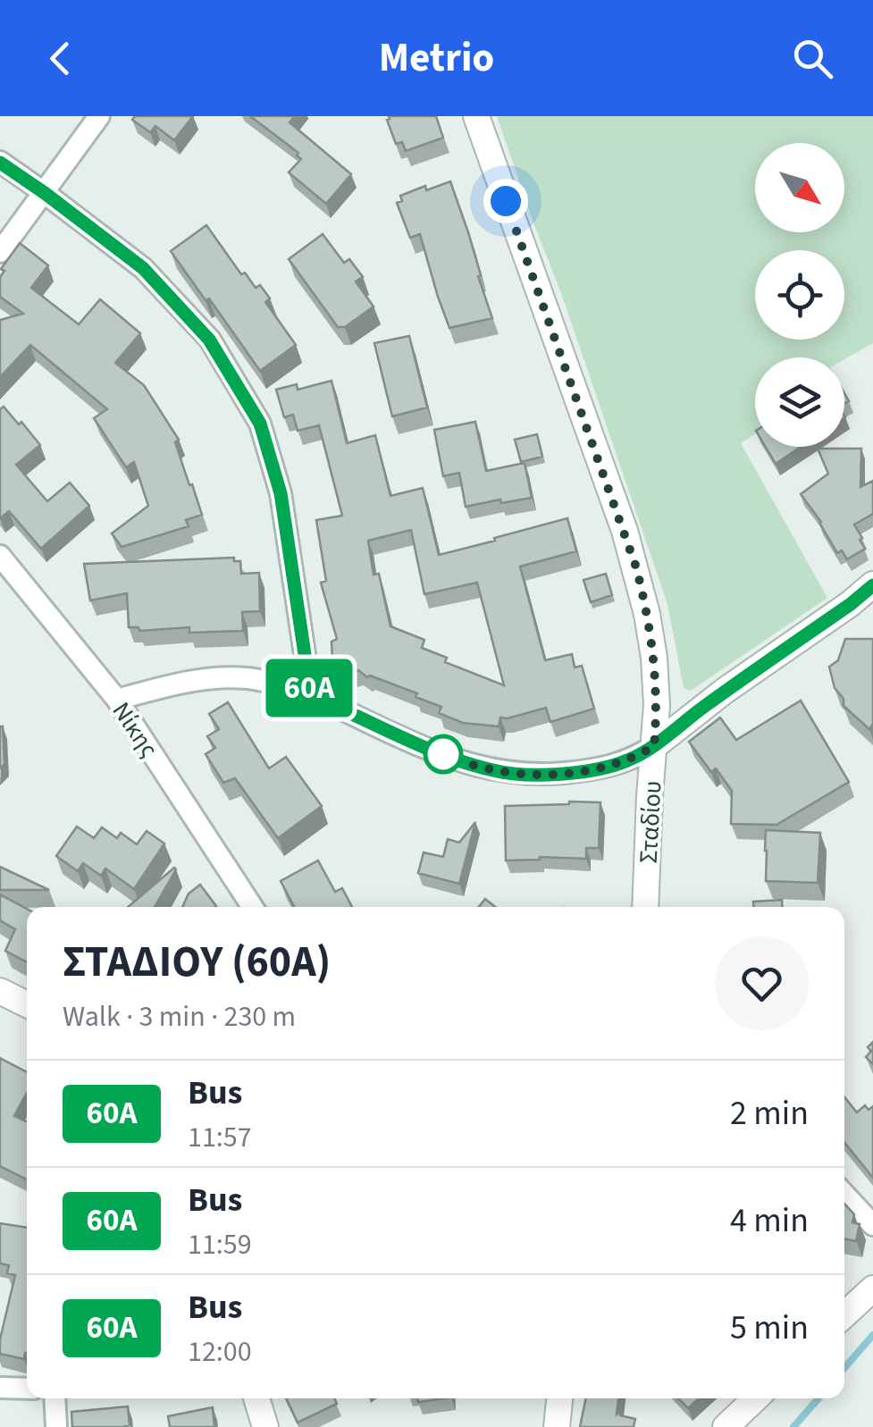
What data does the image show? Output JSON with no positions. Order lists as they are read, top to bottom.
{
  "streets": {
    "street": ["Νίκης", "Σταδίου"]
  },
  "lines": ["bus line 60Α"],
  "north": "bottom right",
  "page": {
    "header": "Metrio",
    "on_map": "60Α",
    "heading": ["ΣΤΑΔΙΟΥ (60A)", "Walk · 3 min · 230 m"],
    "list": [
      {
        "mark": "60Α",
        "name": "Bus",
        "note": "11:57",
        "value": "2 min"
      },
      {
        "mark": "60Α",
        "name": "Bus",
        "note": "11:59",
        "value": "4 min"
      },
      {
        "mark": "60Α",
        "name": "Bus",
        "note": "12:00",
        "value": "5 min"
      }
    ]
  }
}
